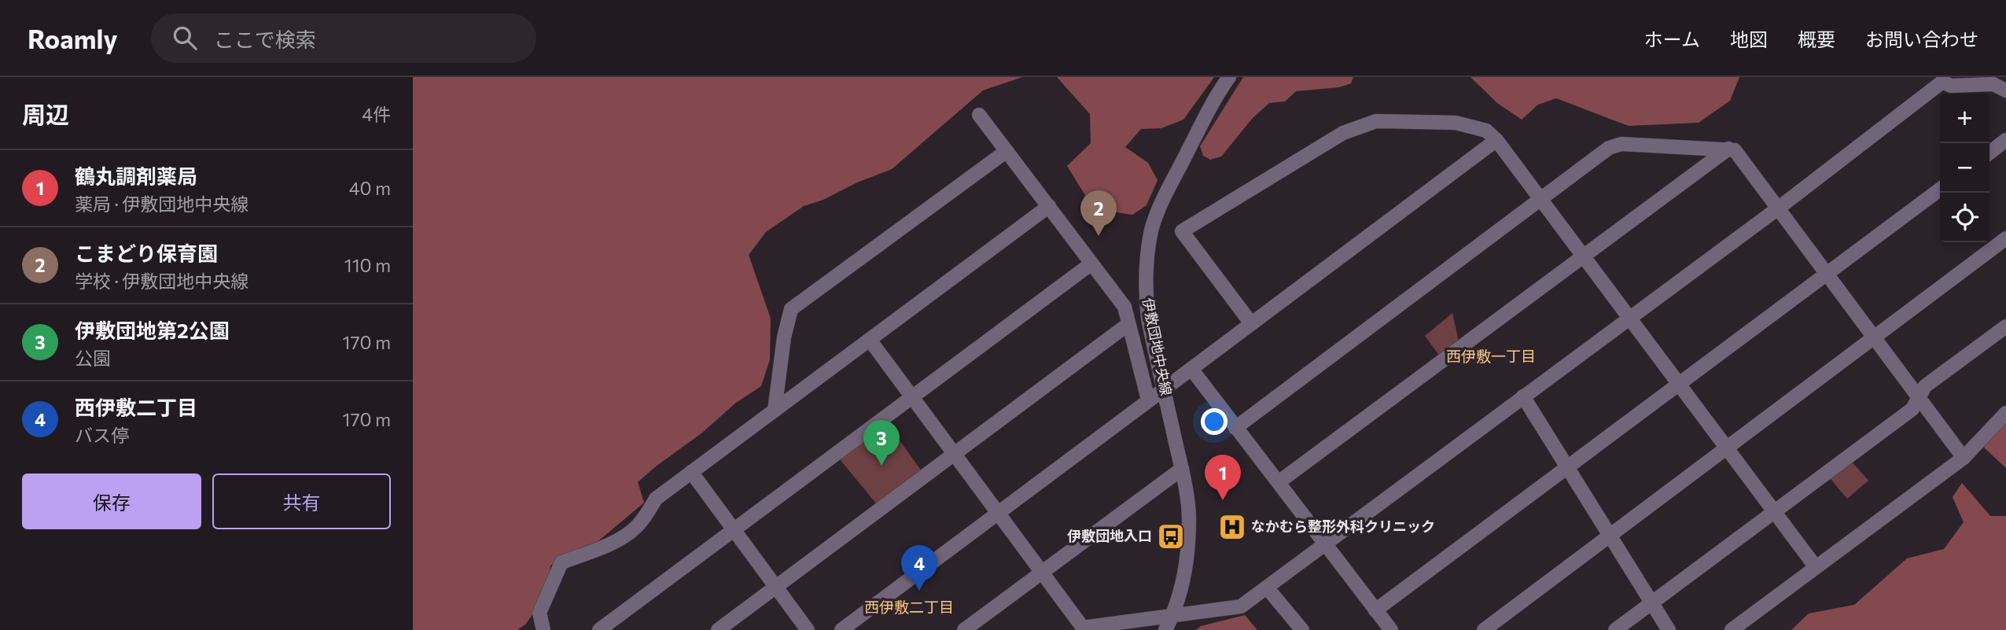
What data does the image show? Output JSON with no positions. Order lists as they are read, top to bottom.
{
  "streets": {
    "street": ["伊敷団地中央線"]
  },
  "districts": ["西伊敷一丁目", "西伊敷二丁目"],
  "places": {
    "hospital": ["なかむら整形外科クリニック"],
    "bus stop": ["伊敷団地入口"]
  },
  "page": {
    "header": "Roamly",
    "search": "ここで検索",
    "nav": [
      "ホーム",
      "地図",
      "概要",
      "お問い合わせ"
    ],
    "heading": ["周辺", "4件"],
    "map_buttons": ["+", "−"],
    "list": [
      {
        "mark": "1",
        "name": "鶴丸調剤薬局",
        "note": "薬局 · 伊敷団地中央線",
        "value": "40 m"
      },
      {
        "mark": "2",
        "name": "こまどり保育園",
        "note": "学校 · 伊敷団地中央線",
        "value": "110 m"
      },
      {
        "mark": "3",
        "name": "伊敷団地第2公園",
        "note": "公園",
        "value": "170 m"
      },
      {
        "mark": "4",
        "name": "西伊敷二丁目",
        "note": "バス停",
        "value": "170 m"
      }
    ],
    "pins": [
      "2",
      "3",
      "1",
      "4"
    ],
    "buttons": ["保存", "共有"]
  }
}
